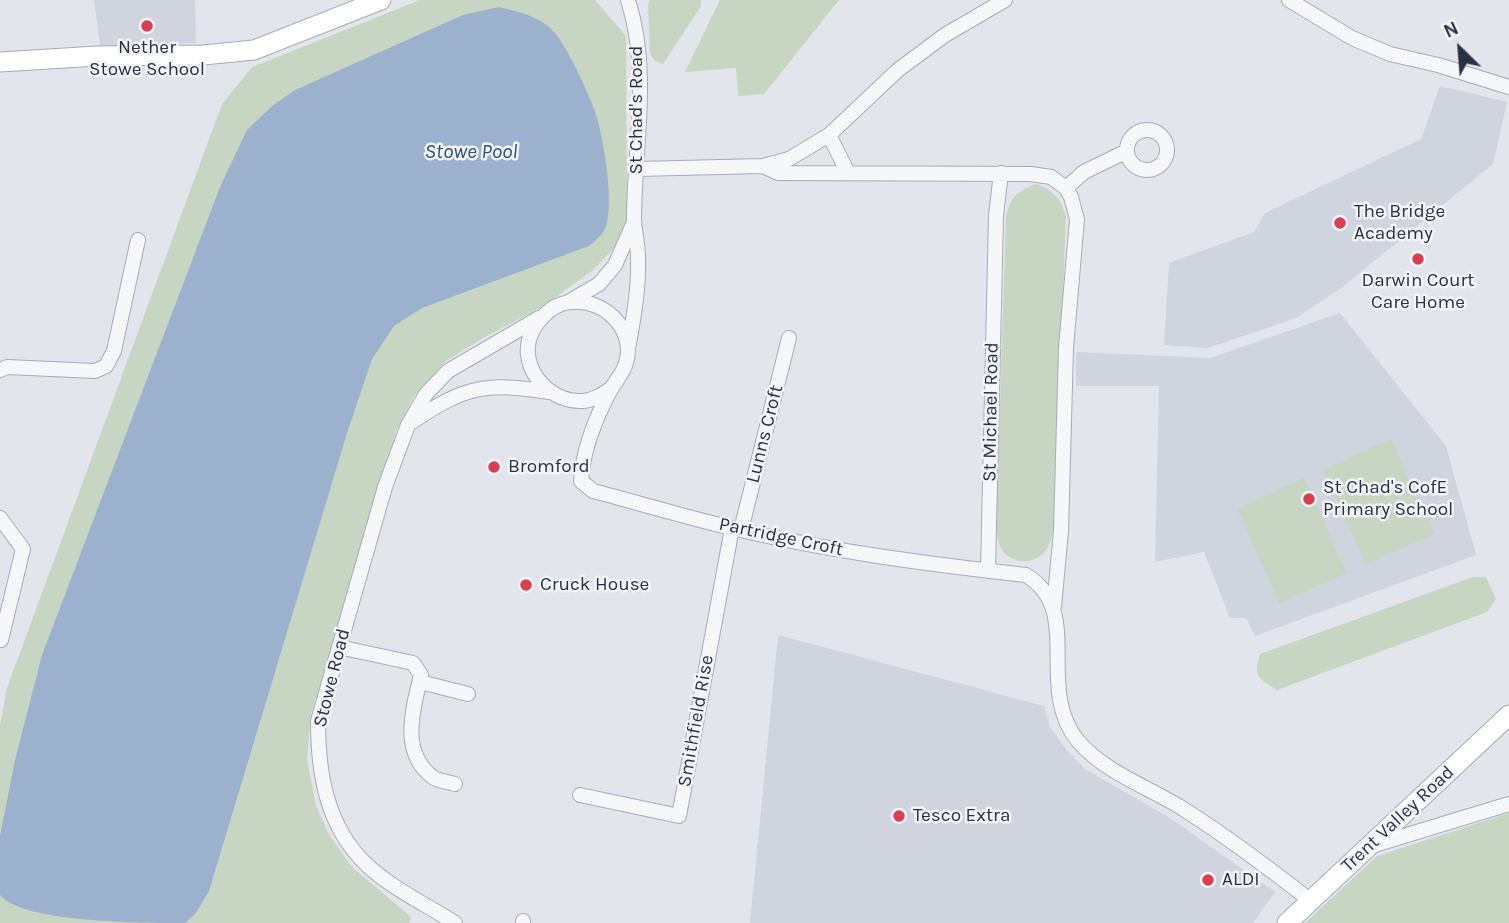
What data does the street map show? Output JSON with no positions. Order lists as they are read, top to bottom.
{
  "streets": {
    "street": [
      "St Chad's Road",
      "St Michael Road",
      "Lunns Croft",
      "Partridge Croft",
      "Stowe Road",
      "Smithfield Rise",
      "Trent Valley Road"
    ]
  },
  "crossings": [
    ["St Chad's Road", "Stowe Road"],
    ["St Michael Road", "Partridge Croft"],
    ["Lunns Croft", "Partridge Croft"],
    ["Lunns Croft", "Smithfield Rise"],
    ["Partridge Croft", "Smithfield Rise"]
  ],
  "water": ["Stowe Pool"],
  "places": [
    "Nether Stowe School",
    "The Bridge Academy",
    "Darwin Court Care Home",
    "Bromford",
    "St Chad's CofE Primary School",
    "Cruck House",
    "Tesco Extra",
    "ALDI"
  ],
  "north": "top left"
}
